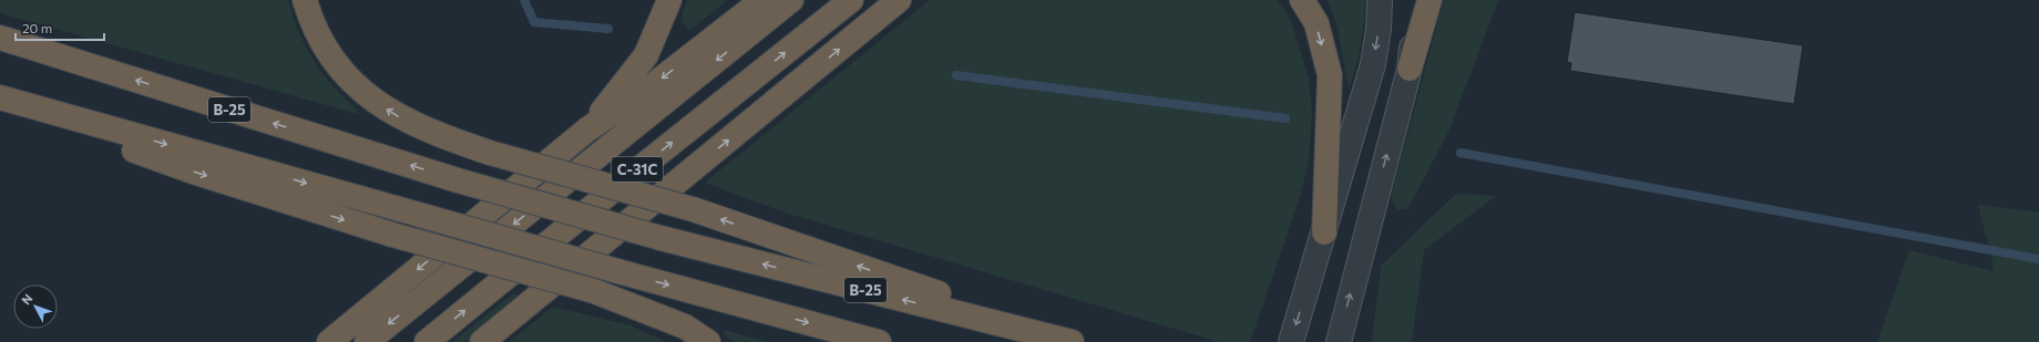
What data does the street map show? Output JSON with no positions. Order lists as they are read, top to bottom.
{
  "streets": {
    "highway": ["B-25", "C-31C"]
  },
  "scale_bar": "20 m",
  "north": "top left"
}
